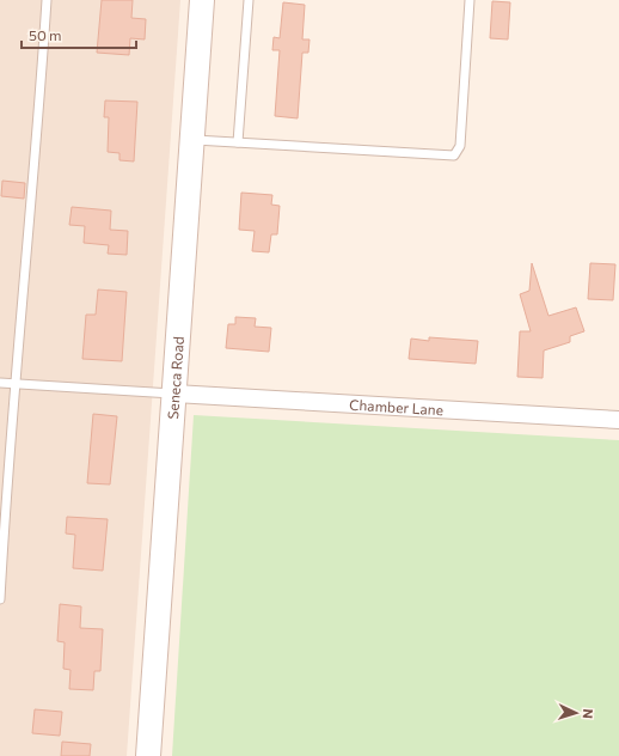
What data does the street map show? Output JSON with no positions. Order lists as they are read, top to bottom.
{
  "streets": {
    "street": ["Seneca Road", "Chamber Lane"]
  },
  "crossings": [
    ["Seneca Road", "Chamber Lane"]
  ],
  "scale_bar": "50 m",
  "north": "right"
}
